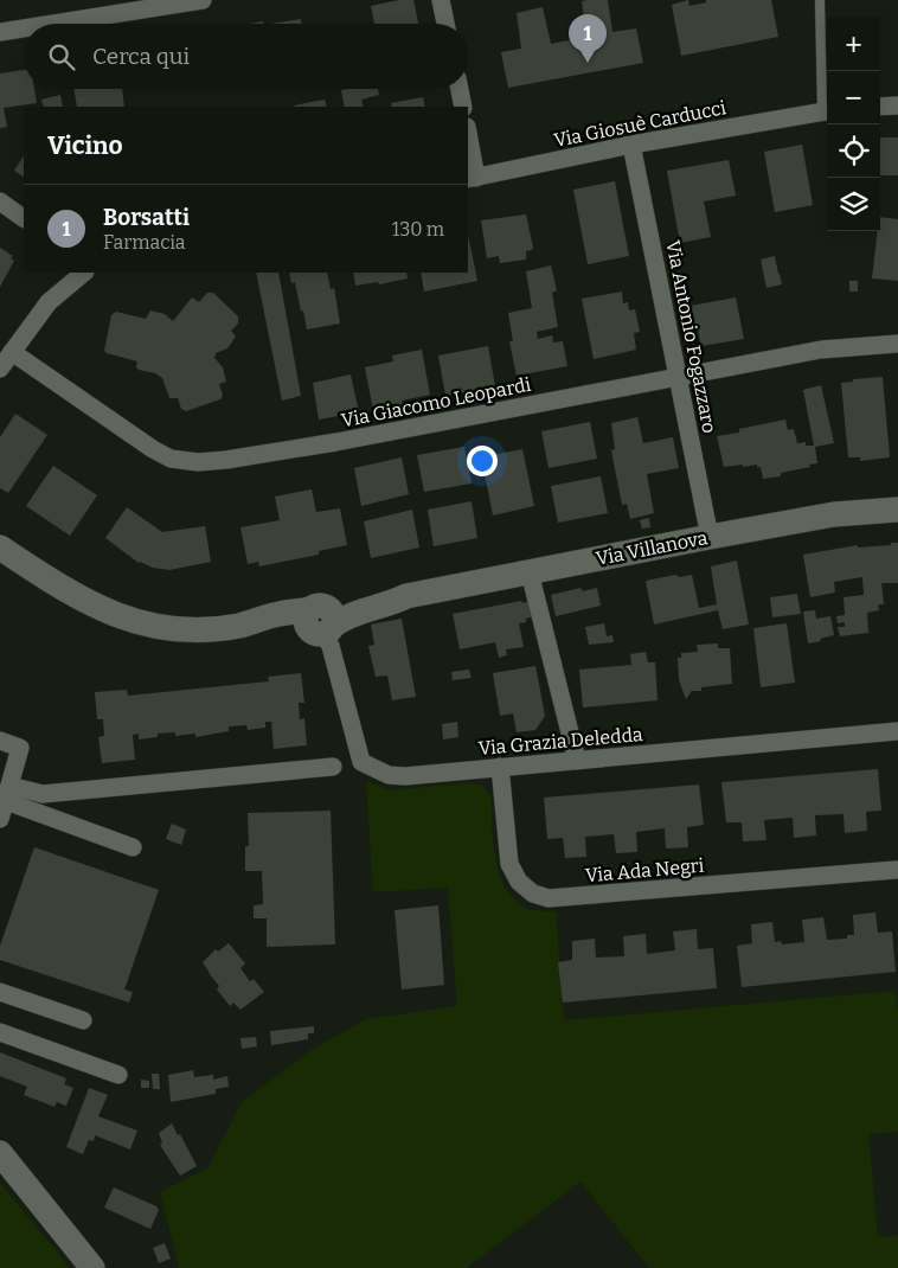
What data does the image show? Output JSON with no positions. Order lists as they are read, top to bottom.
{
  "streets": {
    "street": [
      "Via Giosuè Carducci",
      "Via Antonio Fogazzaro",
      "Via Giacomo Leopardi",
      "Via Villanova",
      "Via Grazia Deledda",
      "Via Ada Negri"
    ]
  },
  "crossings": [
    ["Via Giosuè Carducci", "Via Antonio Fogazzaro"],
    ["Via Antonio Fogazzaro", "Via Giacomo Leopardi"],
    ["Via Antonio Fogazzaro", "Via Villanova"],
    ["Via Villanova", "Via Grazia Deledda"],
    ["Via Grazia Deledda", "Via Ada Negri"]
  ],
  "page": {
    "pins": "1",
    "map_buttons": ["+", "−"],
    "search": "Cerca qui",
    "heading": "Vicino",
    "list": [
      {
        "mark": "1",
        "name": "Borsatti",
        "note": "Farmacia",
        "value": "130 m"
      }
    ]
  }
}
